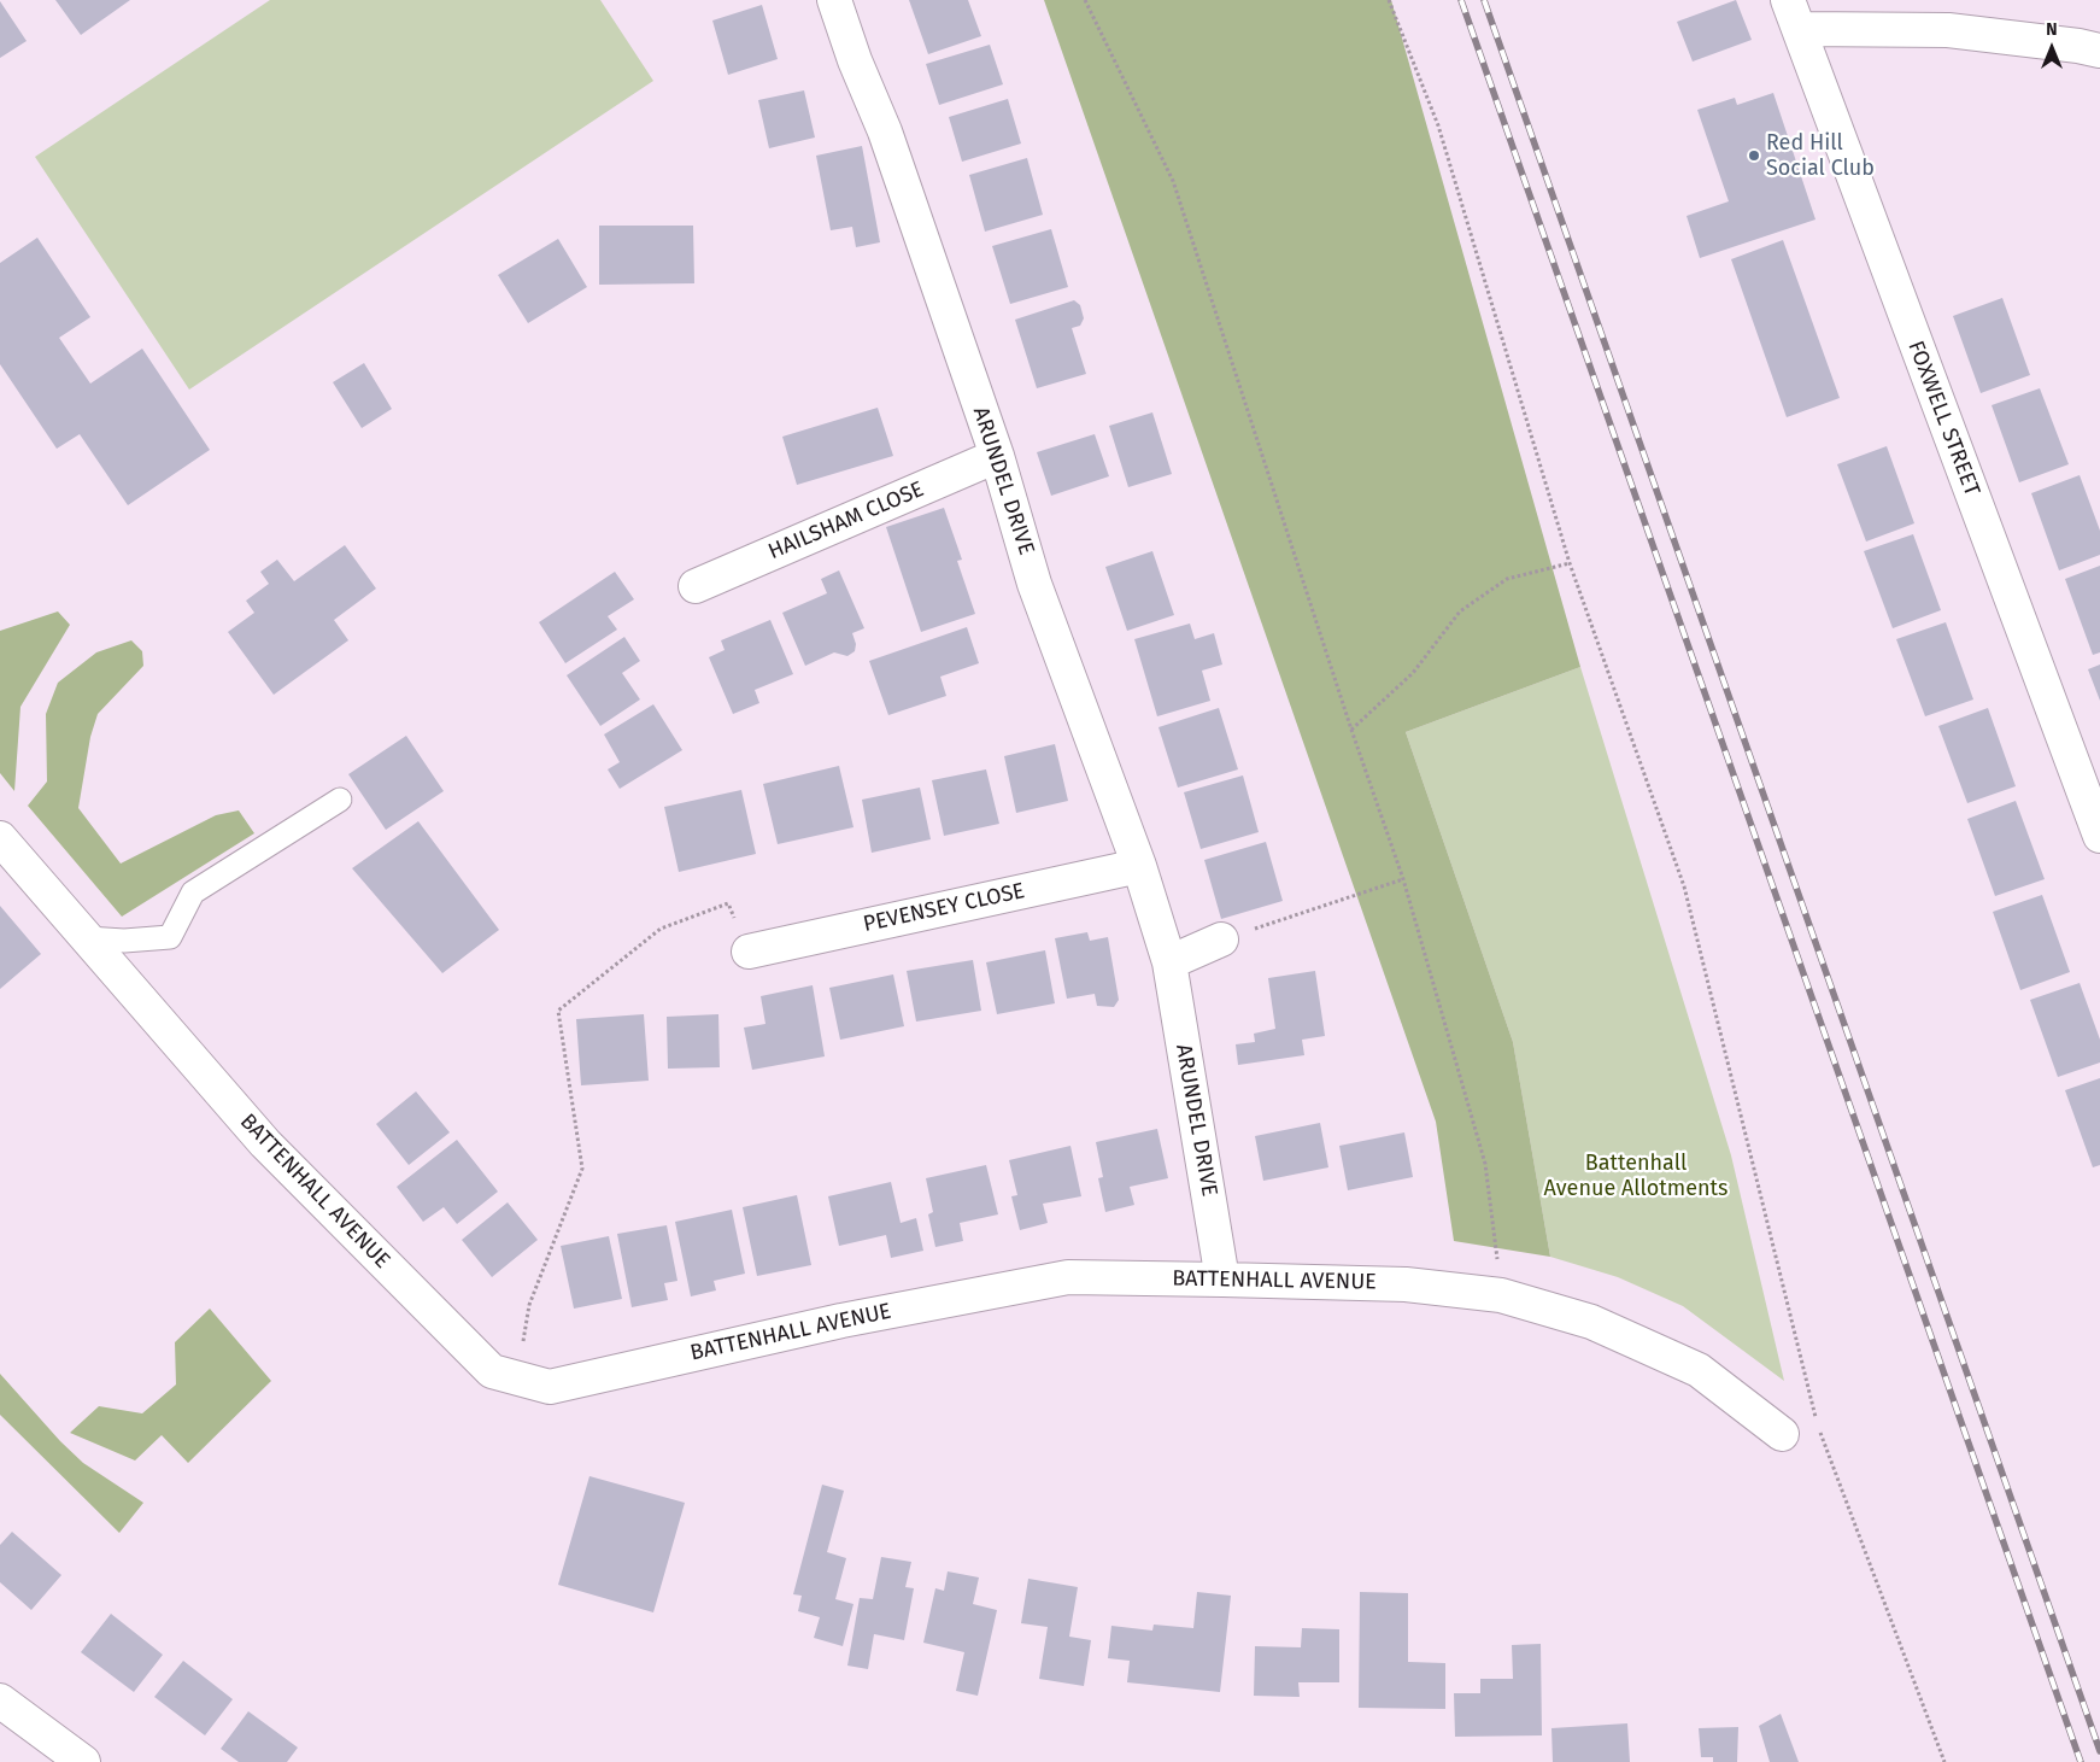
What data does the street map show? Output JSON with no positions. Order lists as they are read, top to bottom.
{
  "streets": {
    "street": [
      "FOXWELL STREET",
      "ARUNDEL DRIVE",
      "HAILSHAM CLOSE",
      "PEVENSEY CLOSE",
      "BATTENHALL AVENUE"
    ]
  },
  "crossings": [
    ["ARUNDEL DRIVE", "HAILSHAM CLOSE"],
    ["ARUNDEL DRIVE", "PEVENSEY CLOSE"],
    ["ARUNDEL DRIVE", "BATTENHALL AVENUE"]
  ],
  "parks": ["Battenhall Avenue Allotments"],
  "places": ["Red Hill Social Club"],
  "north": "top"
}
